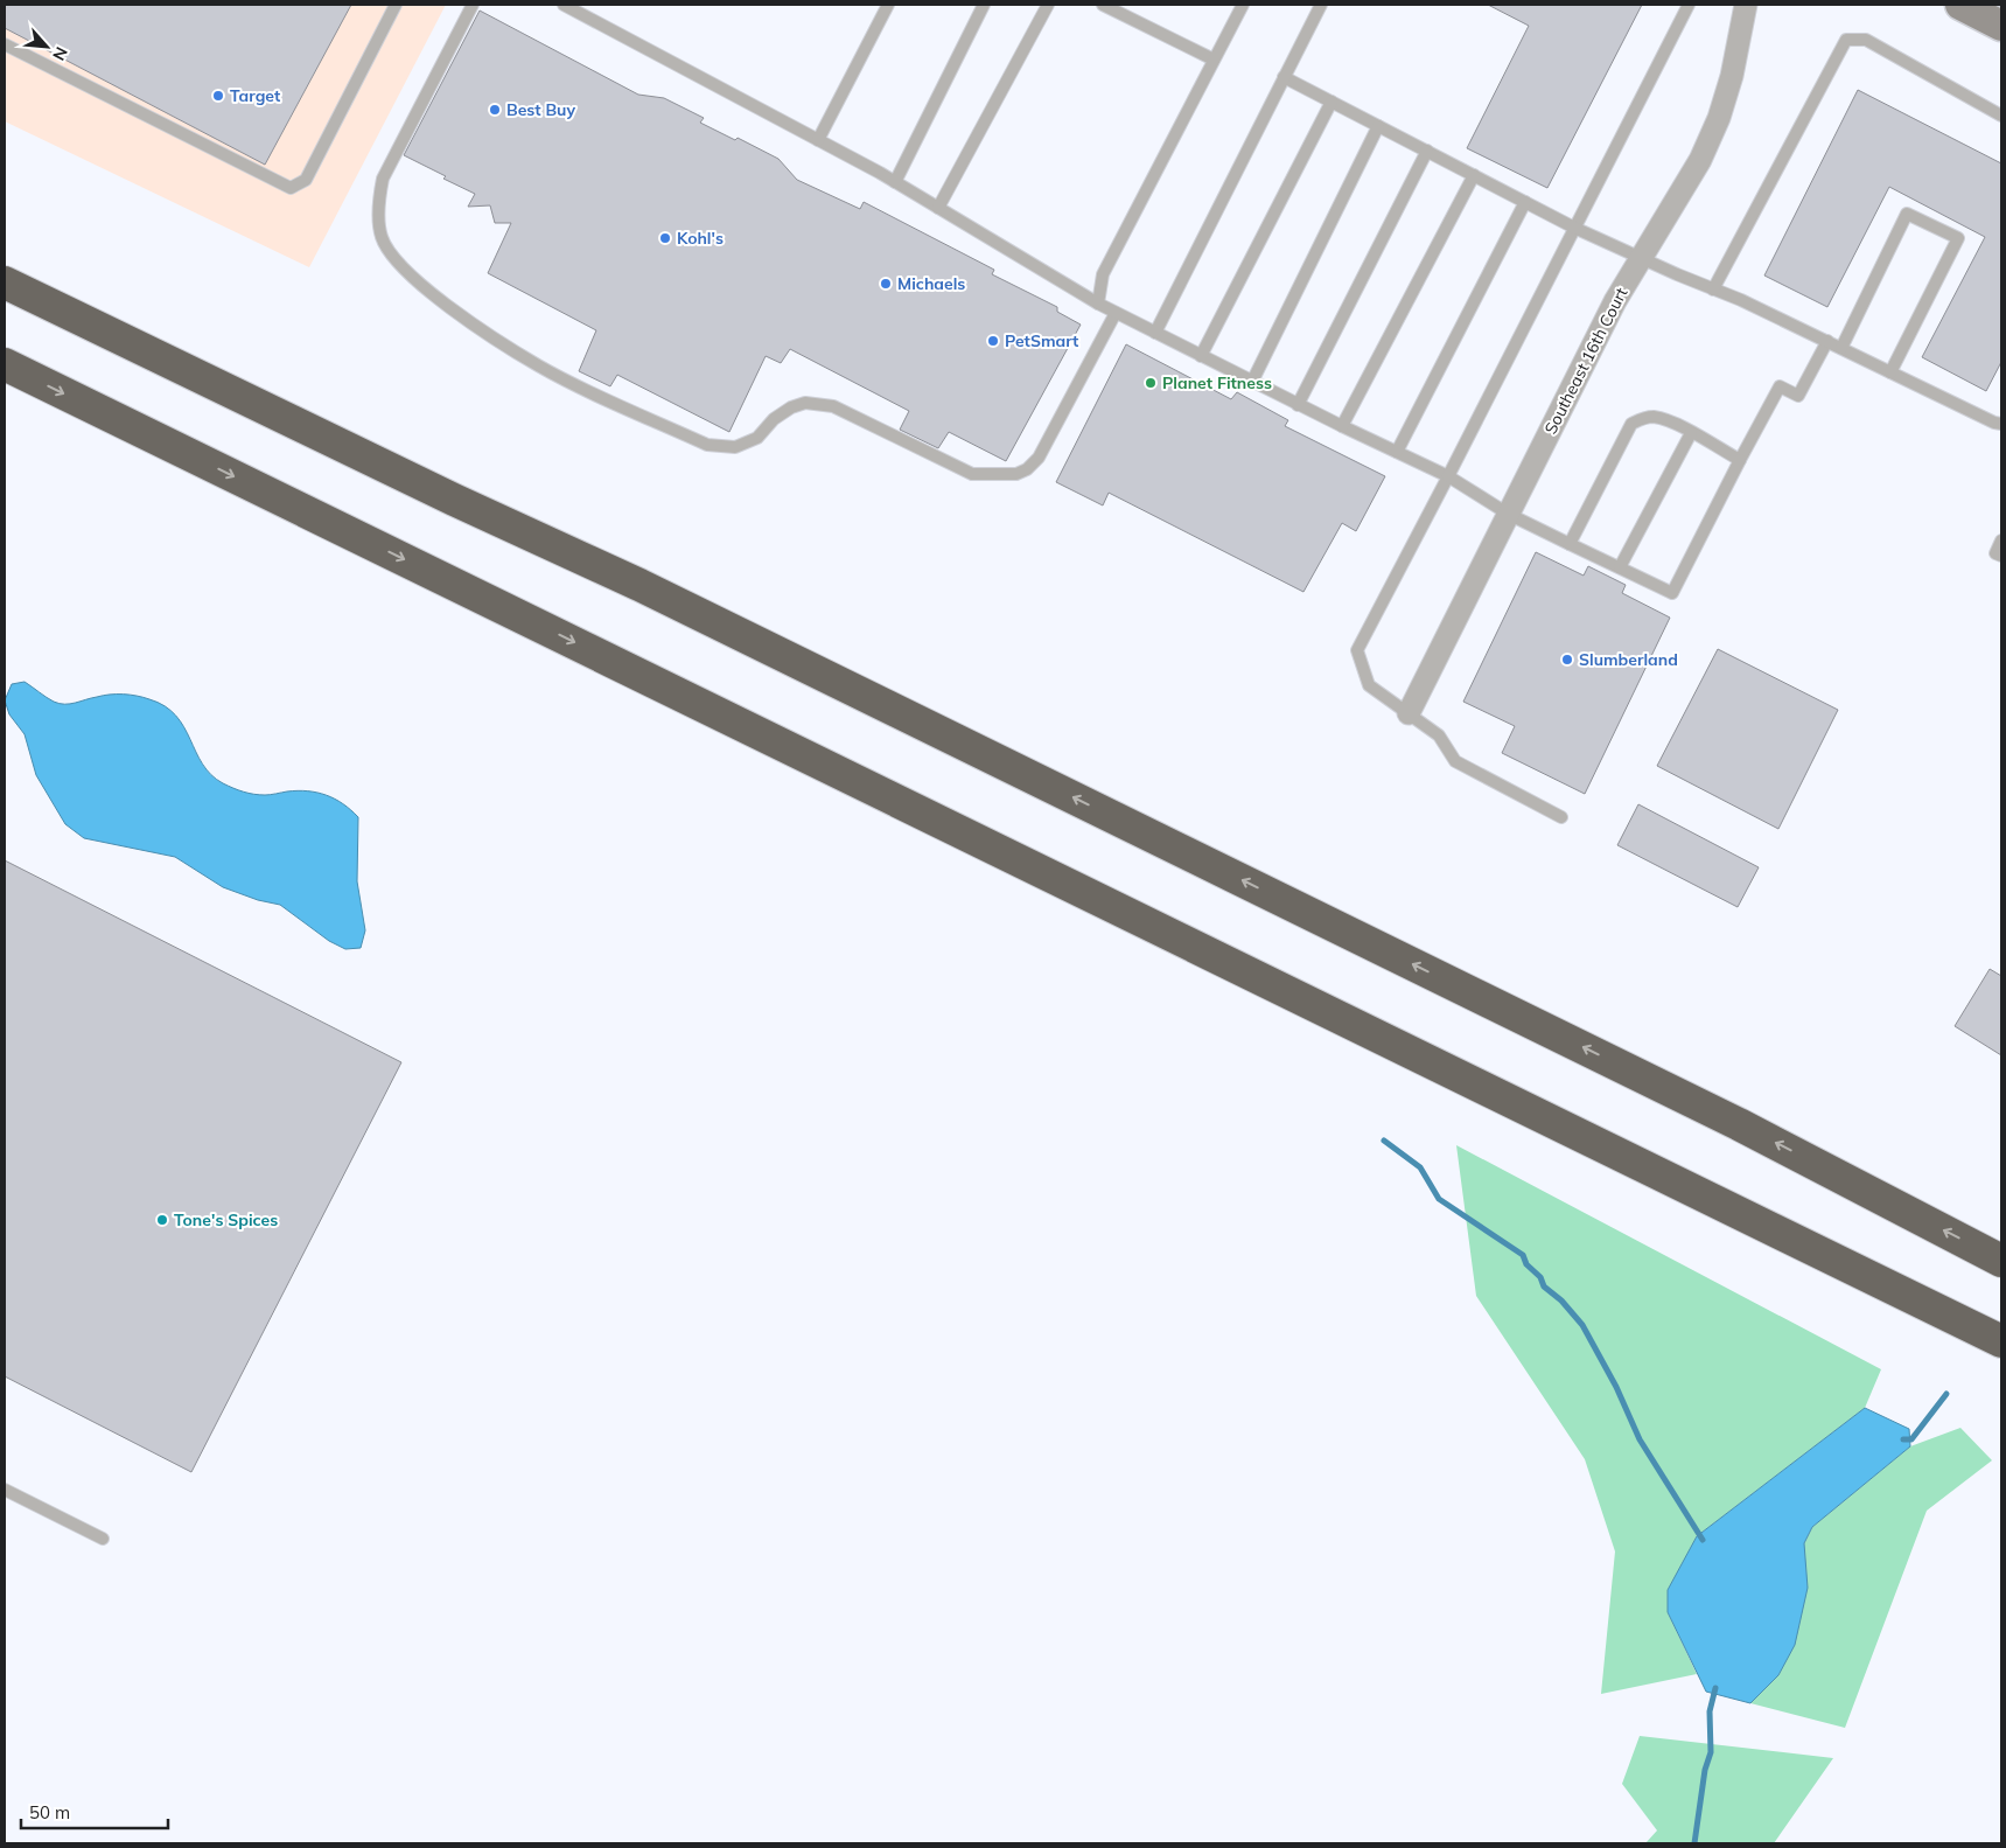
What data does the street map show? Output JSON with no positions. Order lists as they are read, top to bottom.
{
  "streets": {
    "street": ["Southeast 16th Court"]
  },
  "places": [
    "Target",
    "Best Buy",
    "Kohl's",
    "Michaels",
    "PetSmart",
    "Planet Fitness",
    "Slumberland",
    "Tone's Spices"
  ],
  "scale_bar": "50 m",
  "north": "bottom right"
}
